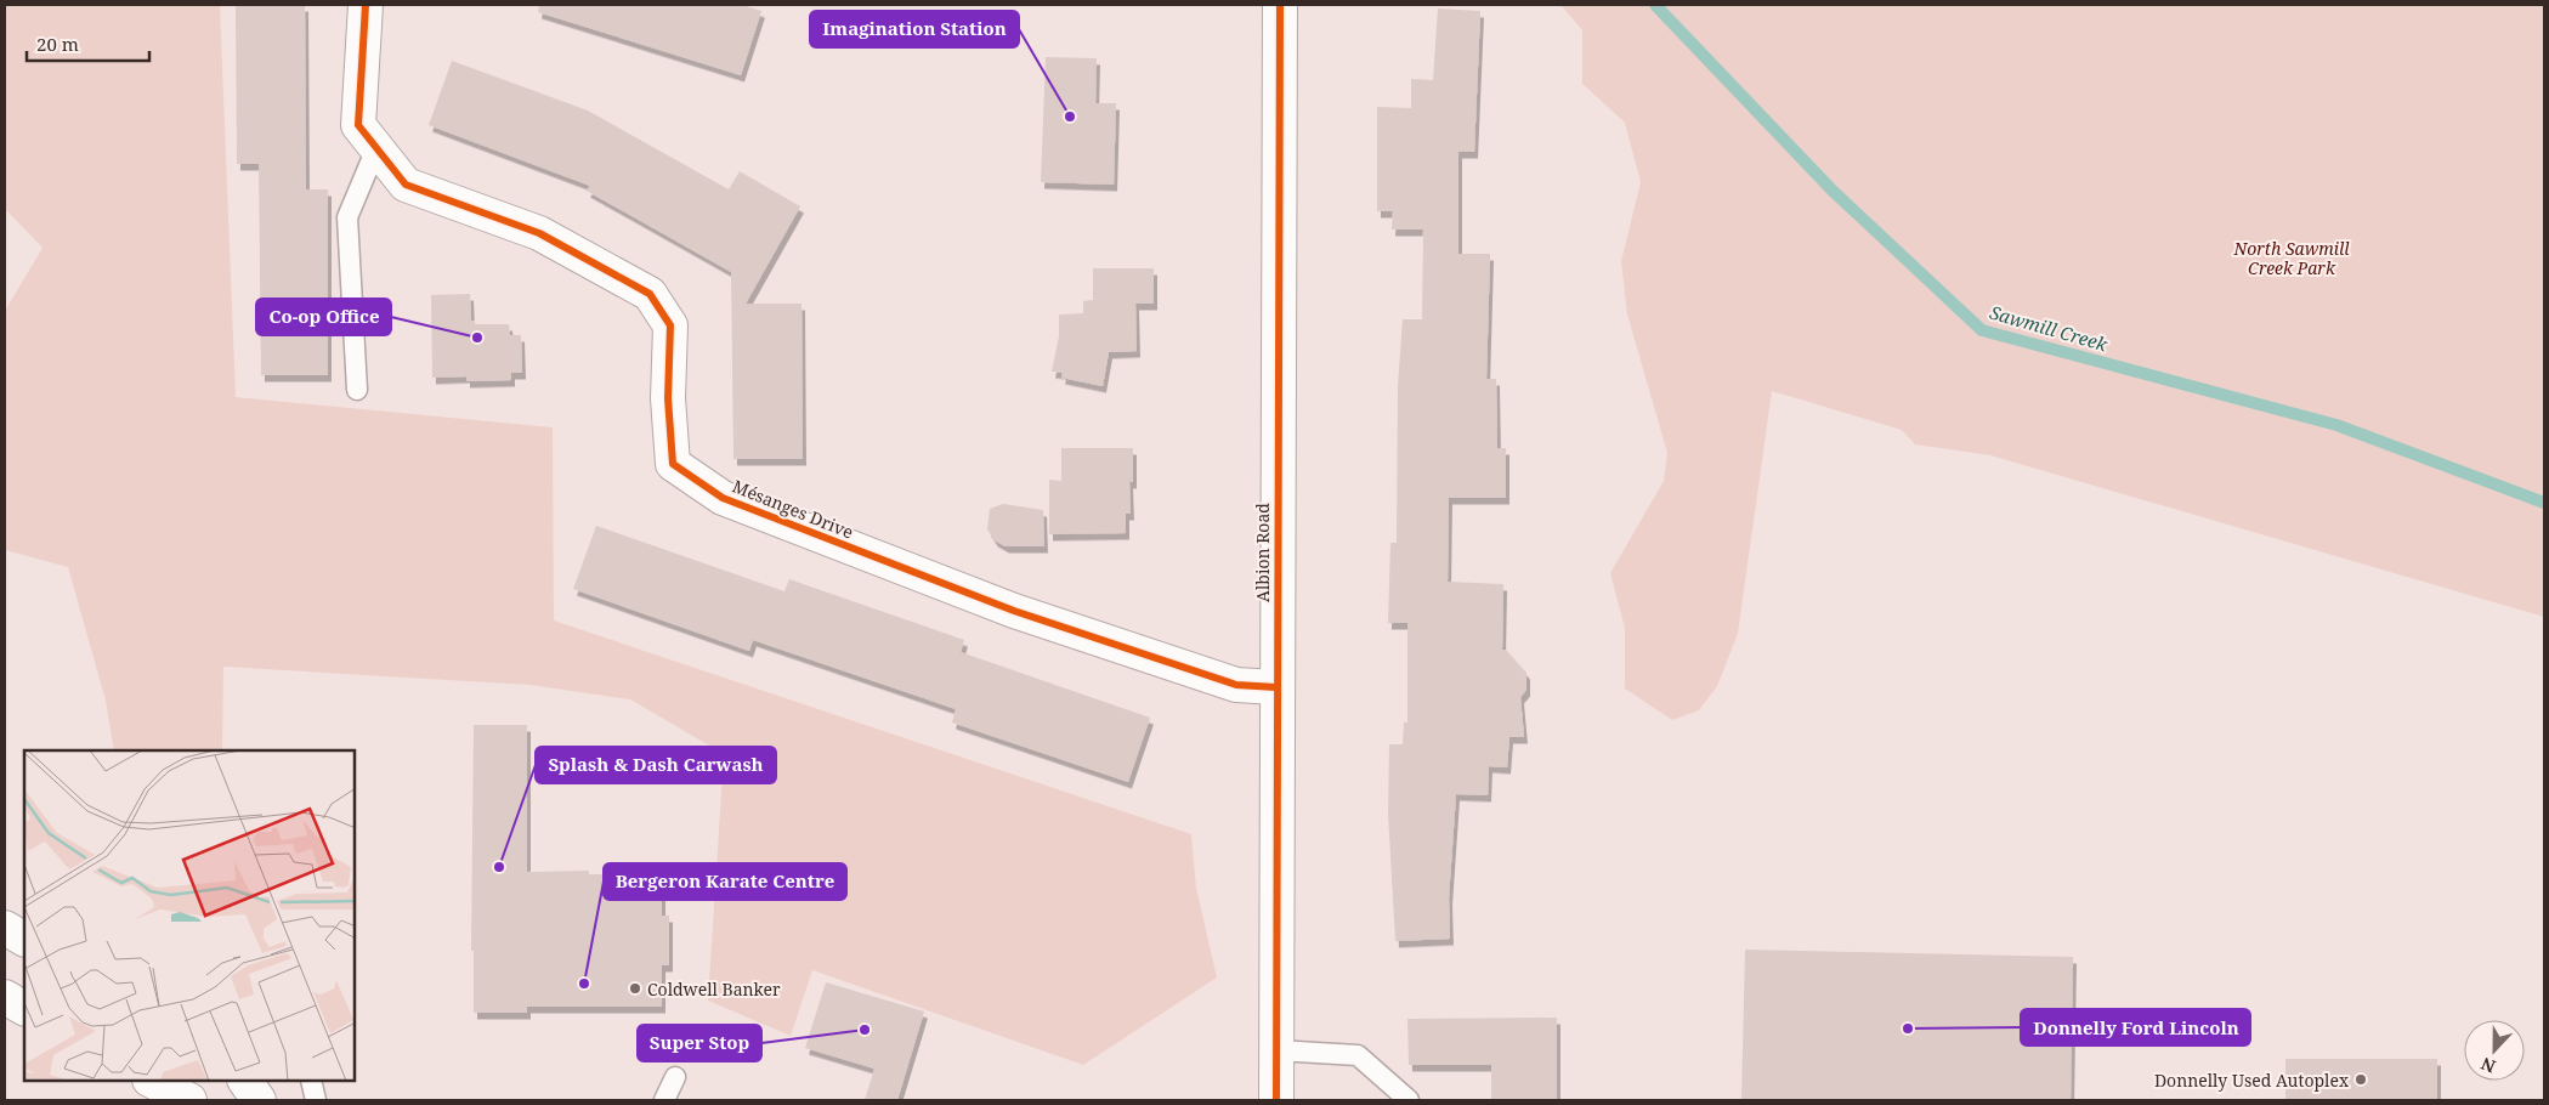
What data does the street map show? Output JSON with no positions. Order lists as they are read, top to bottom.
{
  "streets": {
    "street": ["Mésanges Drive", "Albion Road"]
  },
  "crossings": [
    ["Mésanges Drive", "Albion Road"]
  ],
  "water": ["Sawmill Creek"],
  "parks": ["North Sawmill Creek Park"],
  "places": [
    "Imagination Station",
    "Co-op Office",
    "Splash & Dash Carwash",
    "Bergeron Karate Centre",
    "Coldwell Banker",
    "Donnelly Ford Lincoln",
    "Super Stop",
    "Donnelly Used Autoplex"
  ],
  "scale_bar": "20 m",
  "north": "bottom"
}
